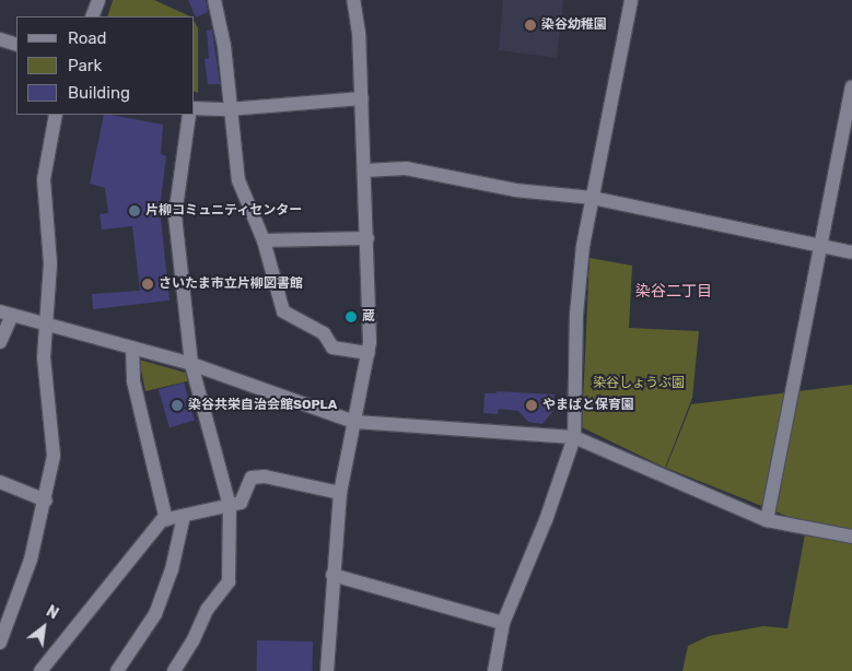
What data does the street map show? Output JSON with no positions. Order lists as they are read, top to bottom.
{
  "districts": ["染谷二丁目"],
  "parks": ["染谷しょうぶ園"],
  "places": [
    "染谷幼稚園",
    "片柳コミュニティセンター",
    "さいたま市立片柳図書館",
    "蔵",
    "染谷共栄自治会館SOPLA",
    "やまばと保育園"
  ],
  "legend": ["Road", "Park", "Building"],
  "north": "top right"
}
